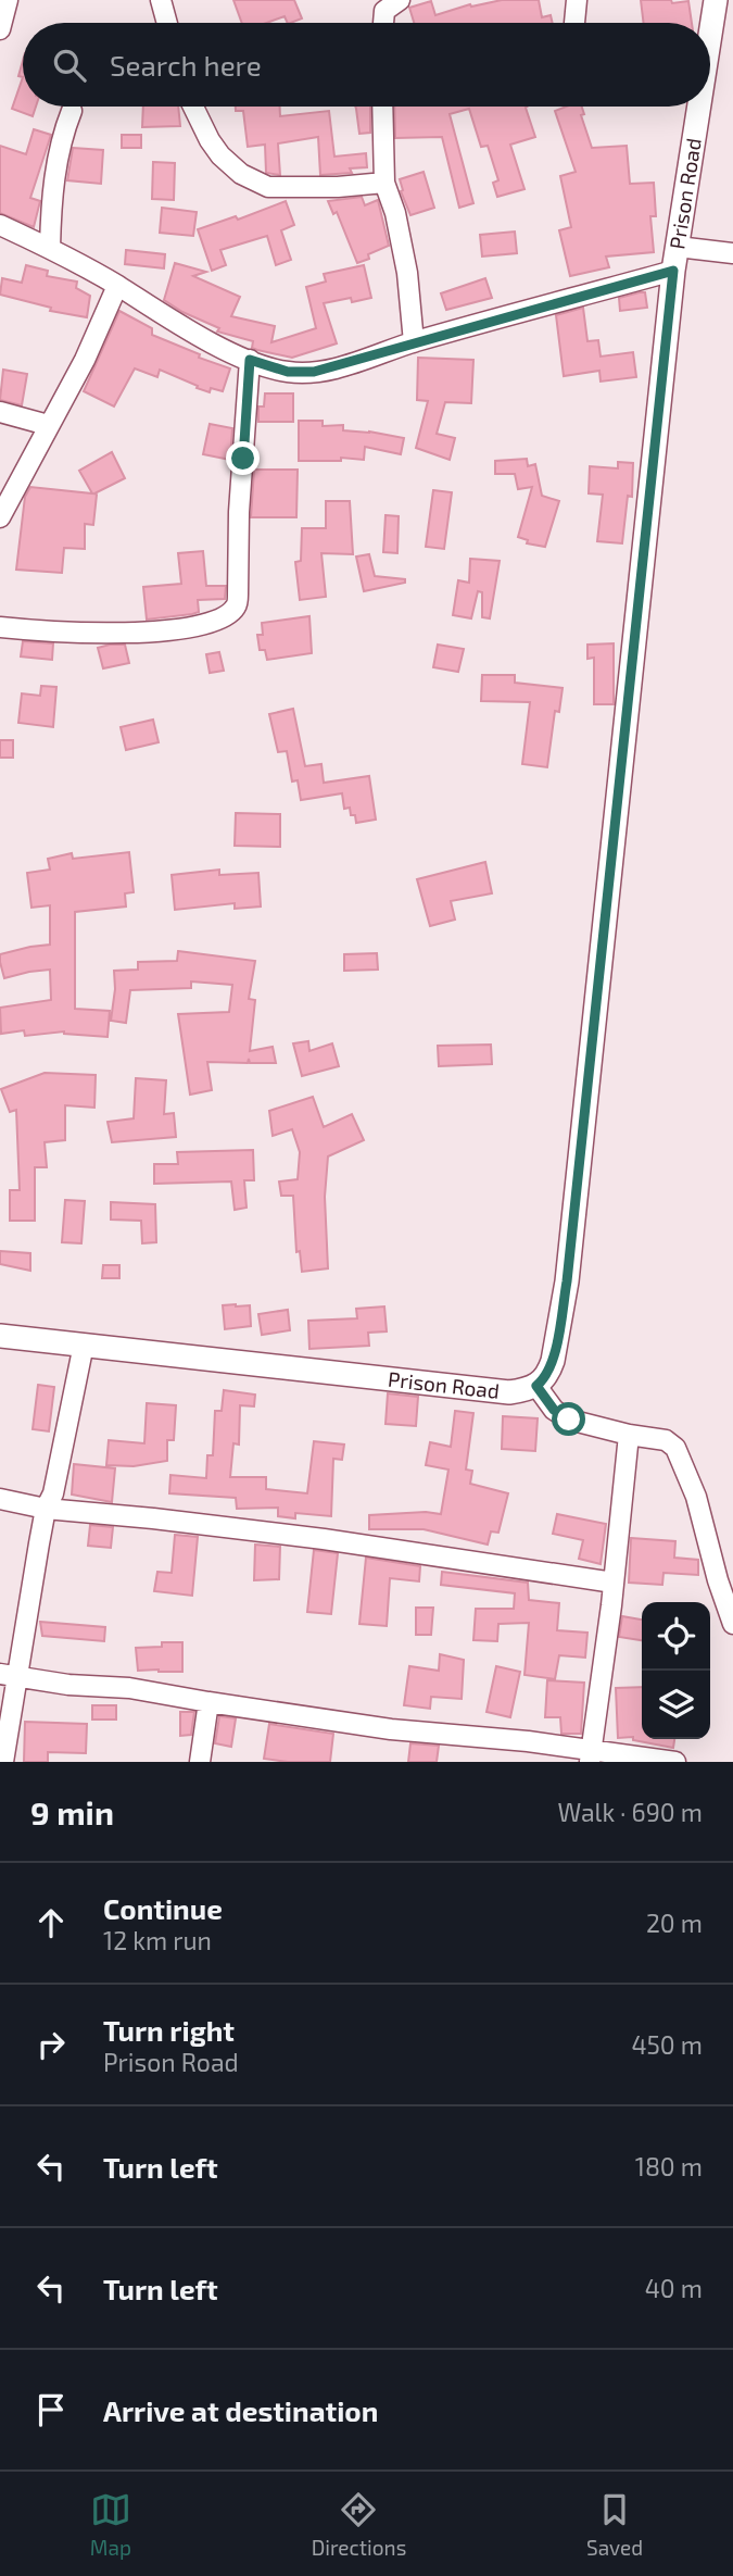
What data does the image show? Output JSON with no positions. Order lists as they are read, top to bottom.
{
  "streets": {
    "street": ["Prison Road"]
  },
  "page": {
    "search": "Search here",
    "heading": ["9 min", "Walk · 690 m"],
    "list": [
      ["Continue", "12 km run", "20 m"],
      ["Turn right", "Prison Road", "450 m"],
      ["Turn left", "180 m"],
      ["Turn left", "40 m"],
      "Arrive at destination"
    ],
    "nav": ["Map", "Directions", "Saved"]
  }
}
